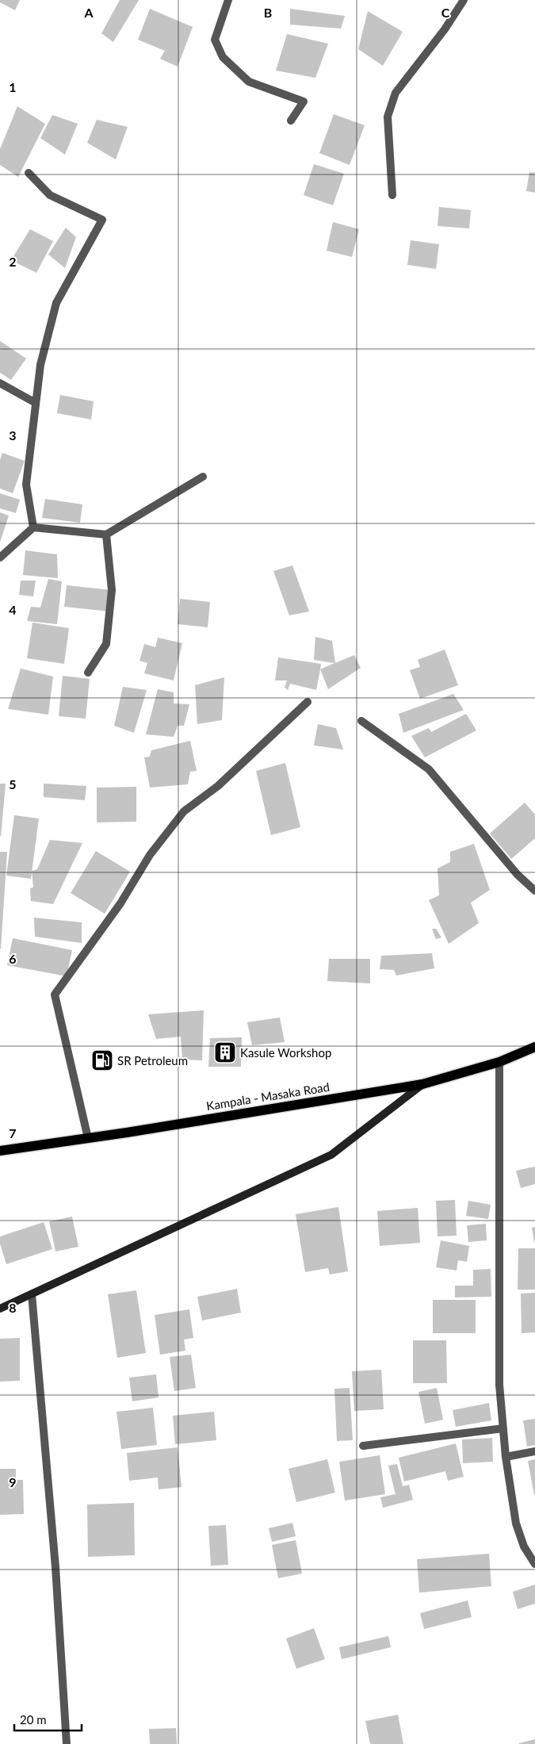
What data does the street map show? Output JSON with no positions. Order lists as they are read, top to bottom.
{
  "streets": {
    "main road": ["Kampala - Masaka Road"]
  },
  "places": {
    "building": ["Kasule Workshop"],
    "fuel station": ["SR Petroleum"]
  },
  "scale_bar": "20 m",
  "grid": {
    "columns": ["A", "B", "C"],
    "rows": [
      "1",
      "2",
      "3",
      "4",
      "5",
      "6",
      "7",
      "8",
      "9"
    ]
  }
}
